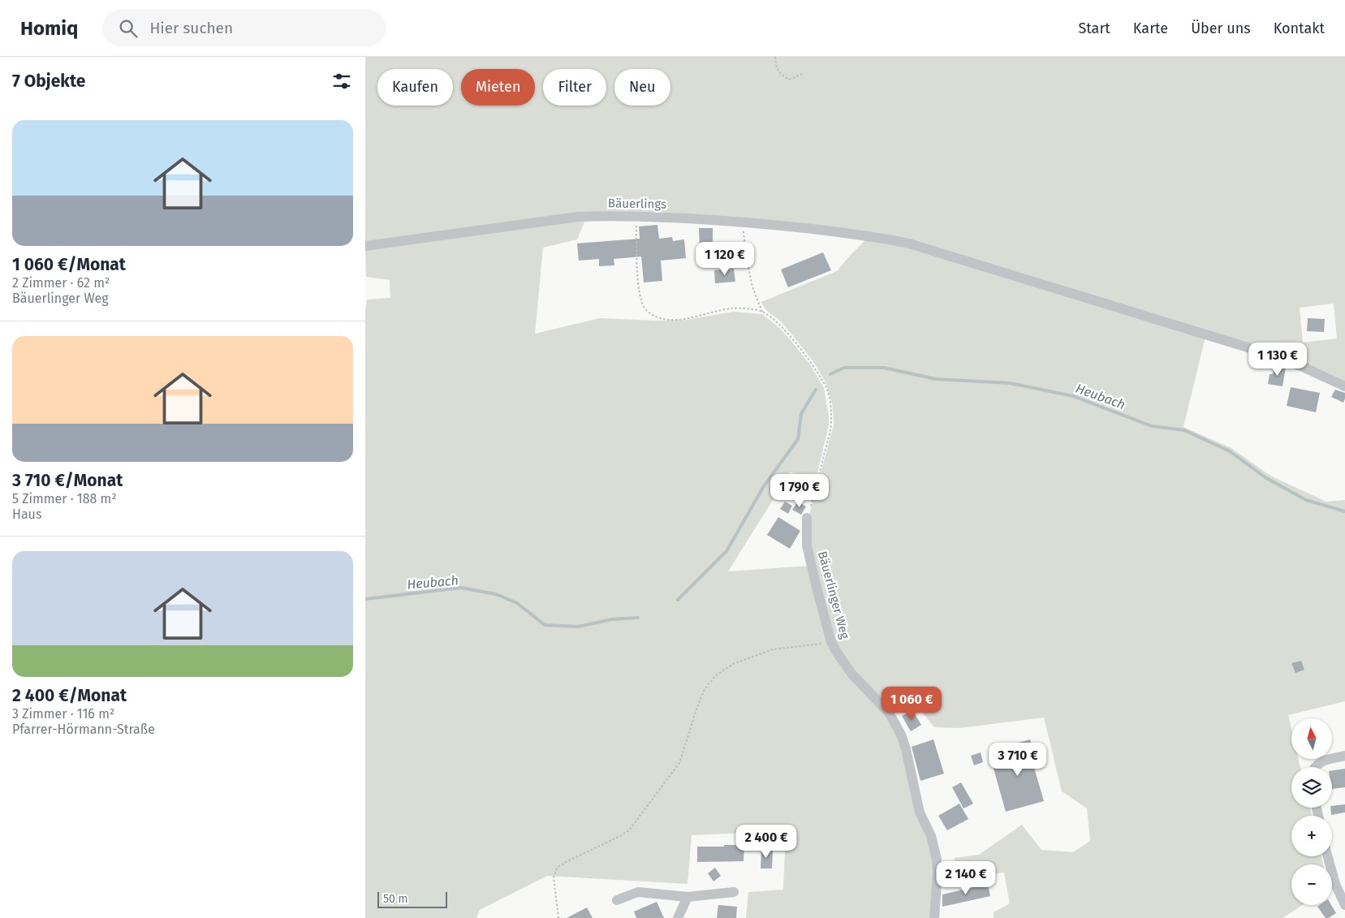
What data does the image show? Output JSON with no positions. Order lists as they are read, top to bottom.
{
  "streets": {
    "street": ["Bäuerlings", "Bäuerlinger Weg"]
  },
  "water": ["Heubach"],
  "scale_bar": "50 m",
  "north": "top",
  "page": {
    "header": "Homiq",
    "search": "Hier suchen",
    "nav": [
      "Start",
      "Karte",
      "Über uns",
      "Kontakt"
    ],
    "heading": "7 Objekte",
    "chip": [
      "Kaufen",
      "Mieten",
      "Filter",
      "Neu"
    ],
    "list": [
      {
        "name": "1 060 €/Monat",
        "note": "2 Zimmer · 62 m² · Bäuerlinger Weg"
      },
      {
        "name": "3 710 €/Monat",
        "note": "5 Zimmer · 188 m² · Haus"
      },
      {
        "name": "2 400 €/Monat",
        "note": "3 Zimmer · 116 m² · Pfarrer-Hörmann-Straße"
      }
    ],
    "price": [
      "1 120 €",
      "1 130 €",
      "1 790 €",
      "1 060 €",
      "3 710 €",
      "2 400 €",
      "2 140 €"
    ],
    "map_buttons": ["+", "−"],
    "scale": "50 m"
  }
}
